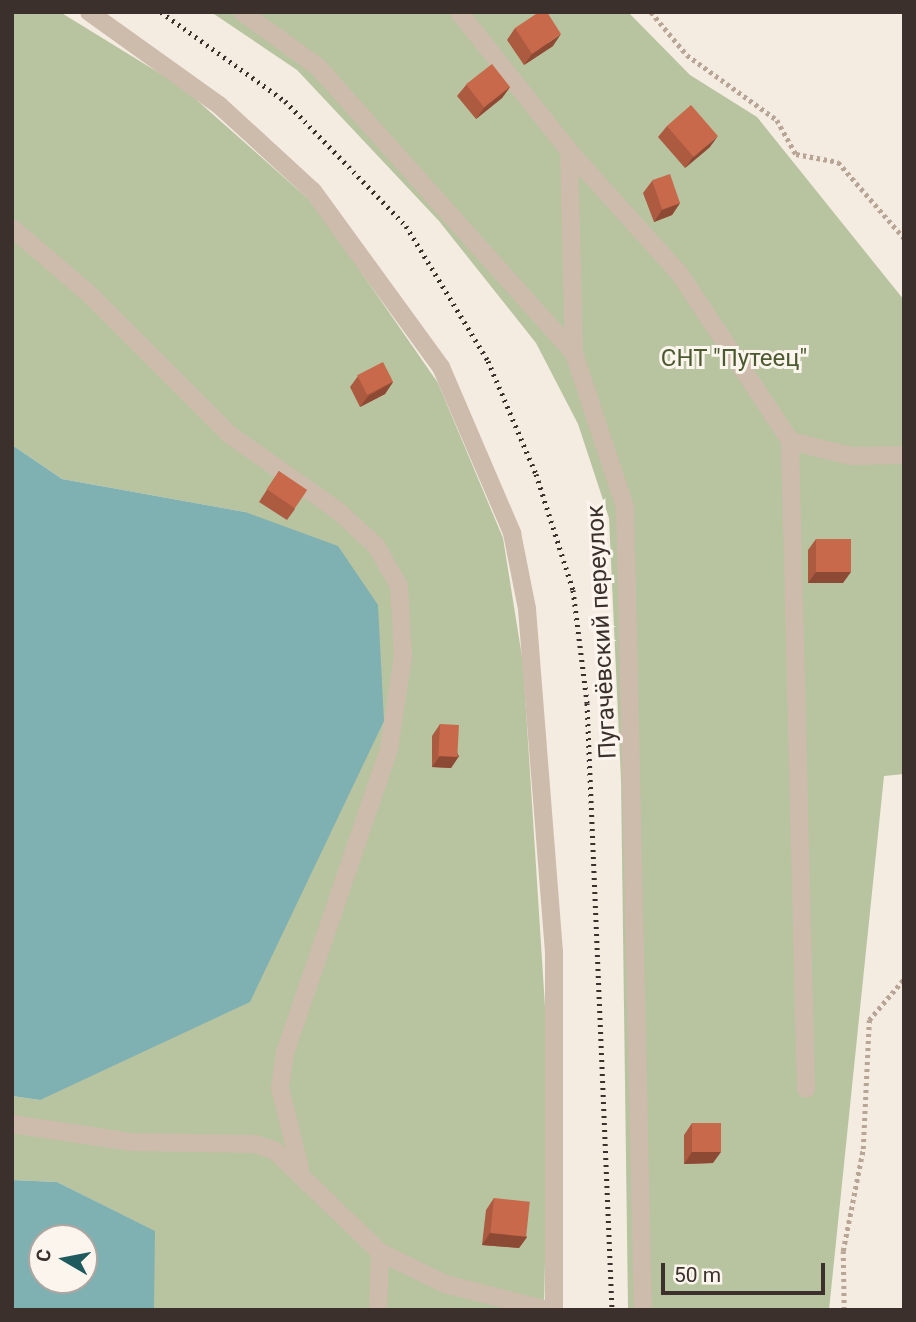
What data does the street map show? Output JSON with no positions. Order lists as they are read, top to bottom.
{
  "streets": {
    "street": ["Пугачёвский переулок"]
  },
  "parks": ["СНТ \"Путеец\""],
  "scale_bar": "50 m",
  "north": "left"
}
